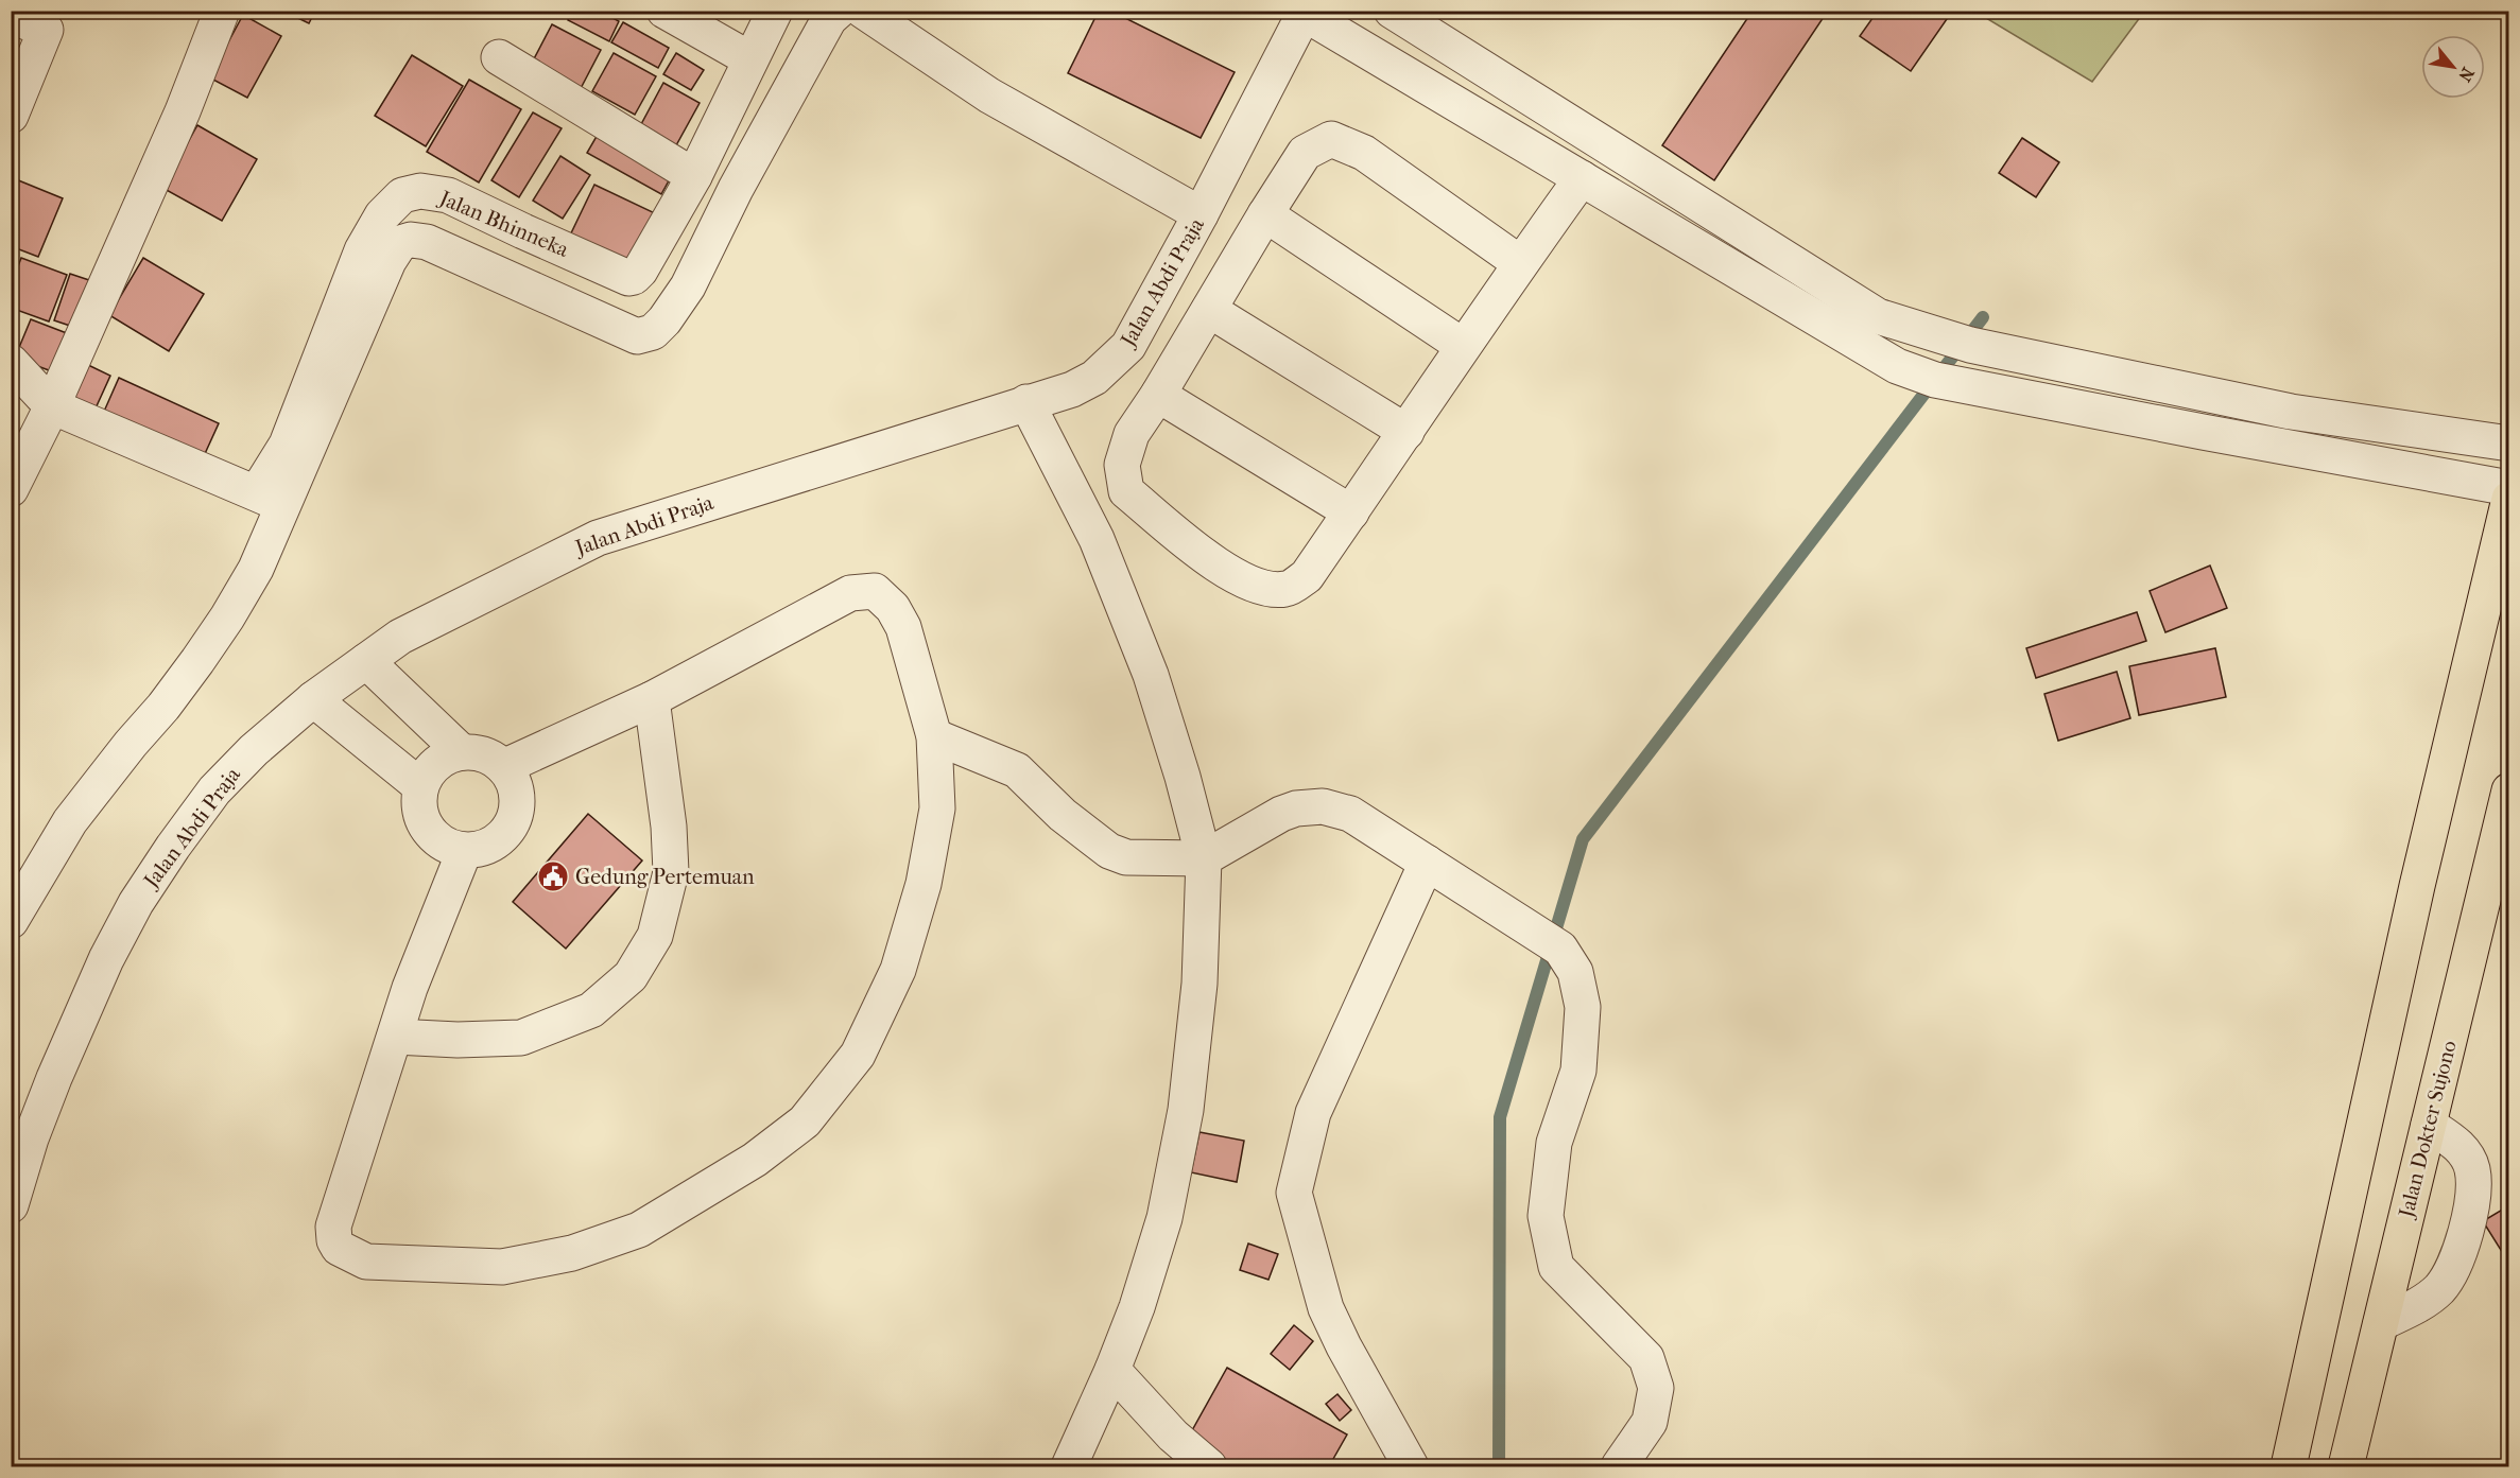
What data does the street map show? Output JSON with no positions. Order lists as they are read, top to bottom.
{
  "streets": {
    "highway": ["Jalan Dokter Sujono"],
    "street": ["Jalan Bhinneka", "Jalan Abdi Praja"]
  },
  "places": {
    "public building": ["Gedung Pertemuan"]
  },
  "north": "bottom right"
}
